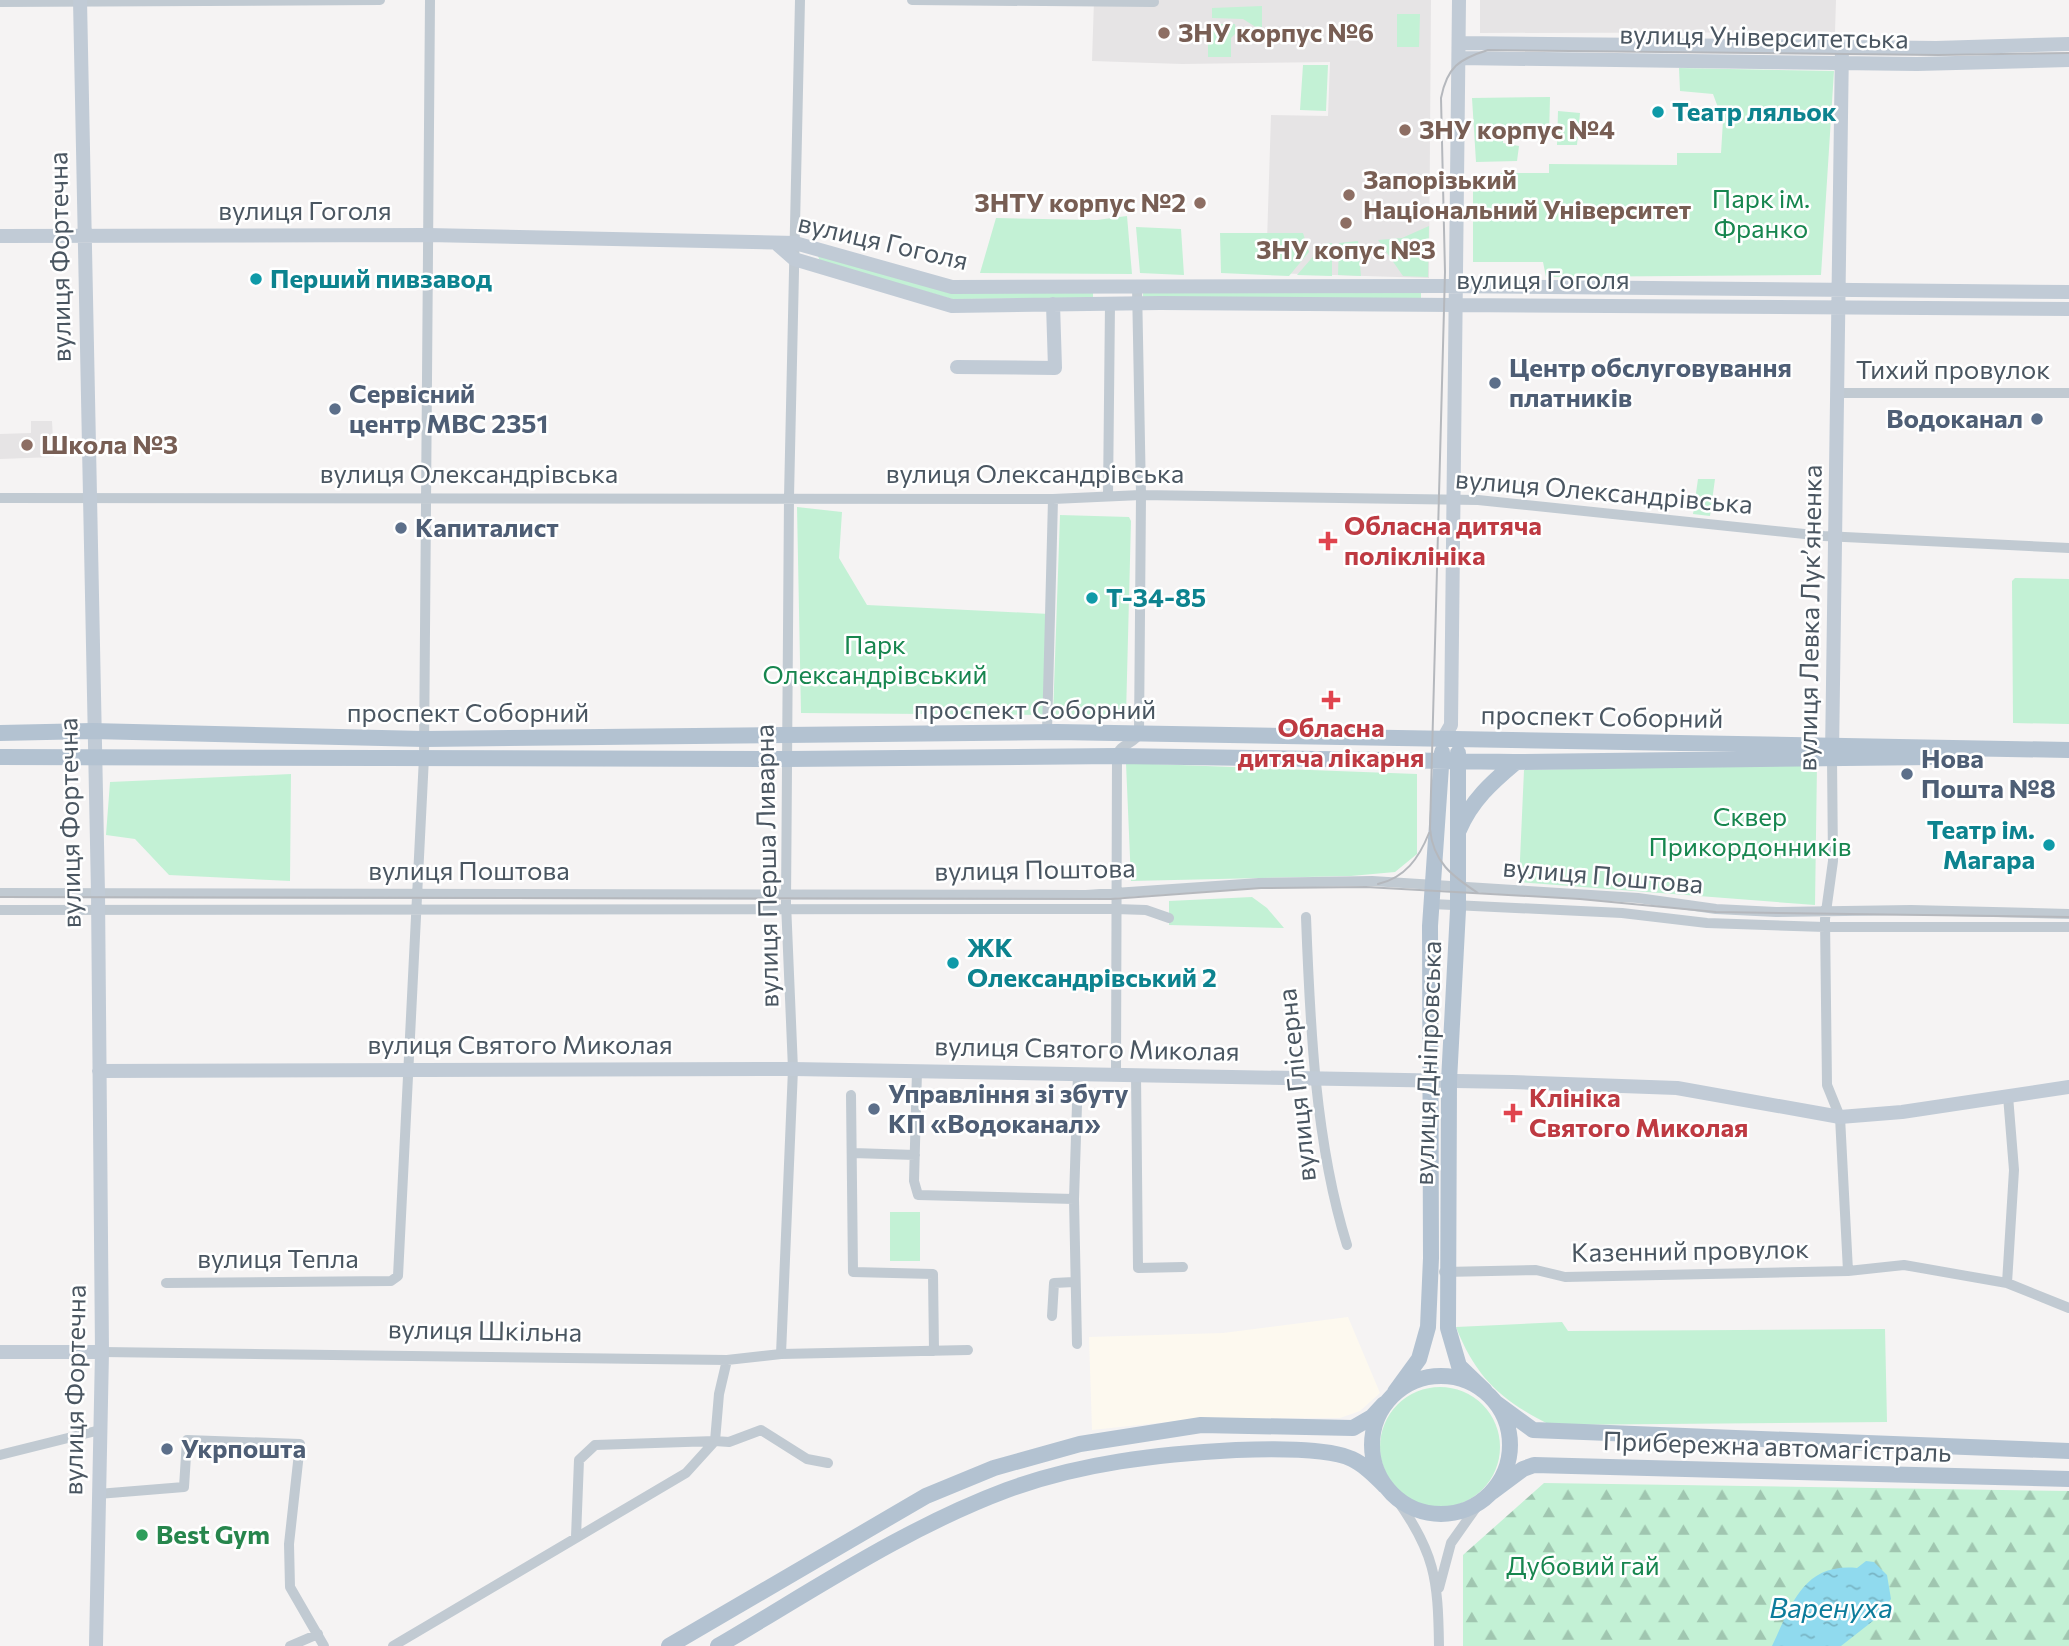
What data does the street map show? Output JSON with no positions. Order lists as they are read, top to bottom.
{
  "streets": {
    "main road": ["проспект Соборний", "вулиця Дніпровська", "Прибережна автомагістраль"],
    "street": [
      "вулиця Університетська",
      "вулиця Гоголя",
      "вулиця Фортечна",
      "Тихий провулок",
      "вулиця Олександрівська",
      "вулиця Левка Лукʼяненка",
      "вулиця Перша Ливарна",
      "вулиця Поштова",
      "вулиця Святого Миколая",
      "вулиця Глісерна",
      "Казенний провулок",
      "вулиця Тепла",
      "вулиця Шкільна"
    ]
  },
  "crossings": [
    ["вулиця Університетська", "вулиця Левка Лукʼяненка"],
    ["вулиця Університетська", "вулиця Дніпровська"],
    ["вулиця Гоголя", "вулиця Фортечна"],
    ["вулиця Гоголя", "вулиця Левка Лукʼяненка"],
    ["вулиця Гоголя", "вулиця Перша Ливарна"],
    ["вулиця Гоголя", "вулиця Дніпровська"],
    ["вулиця Фортечна", "вулиця Олександрівська"],
    ["вулиця Фортечна", "проспект Соборний"],
    ["вулиця Фортечна", "вулиця Поштова"],
    ["вулиця Фортечна", "вулиця Святого Миколая"],
    ["вулиця Фортечна", "вулиця Шкільна"],
    ["Тихий провулок", "вулиця Левка Лукʼяненка"],
    ["вулиця Олександрівська", "вулиця Левка Лукʼяненка"],
    ["вулиця Олександрівська", "вулиця Перша Ливарна"],
    ["вулиця Олександрівська", "вулиця Дніпровська"],
    ["вулиця Левка Лукʼяненка", "проспект Соборний"],
    ["вулиця Левка Лукʼяненка", "вулиця Поштова"],
    ["вулиця Левка Лукʼяненка", "вулиця Святого Миколая"],
    ["вулиця Левка Лукʼяненка", "Казенний провулок"],
    ["проспект Соборний", "вулиця Перша Ливарна"],
    ["проспект Соборний", "вулиця Дніпровська"],
    ["вулиця Перша Ливарна", "вулиця Поштова"],
    ["вулиця Перша Ливарна", "вулиця Святого Миколая"],
    ["вулиця Перша Ливарна", "вулиця Шкільна"],
    ["вулиця Поштова", "вулиця Дніпровська"],
    ["вулиця Святого Миколая", "вулиця Дніпровська"],
    ["вулиця Святого Миколая", "вулиця Глісерна"],
    ["вулиця Святого Миколая", "вулиця Тепла"],
    ["вулиця Дніпровська", "Казенний провулок"],
    ["вулиця Дніпровська", "Прибережна автомагістраль"]
  ],
  "water": ["Варенуха"],
  "parks": [
    "Парк ім. Франко",
    "Парк Олександрівський",
    "Сквер Прикордонників",
    "Дубовий гай"
  ],
  "places": {
    "other": [
      "ЗНУ корпус №6",
      "Театр ляльок",
      "ЗНУ корпус №4",
      "Запорізький Національний Університет",
      "ЗНТУ корпус №2",
      "ЗНУ копус №3",
      "Перший пивзавод",
      "Центр обслуговування платників",
      "Сервісний центр МВС 2351",
      "Водоканал",
      "Школа №3",
      "Капиталист",
      "Т-34-85",
      "Нова Пошта №8",
      "Театр ім. Магара",
      "ЖК Олександрівський 2",
      "Управлiння зi збуту КП «Водоканал»",
      "Укрпошта",
      "Best Gym"
    ],
    "health": ["Обласна дитяча поліклініка", "Обласна дитяча лікарня", "Клініка Святого Миколая"]
  }
}
